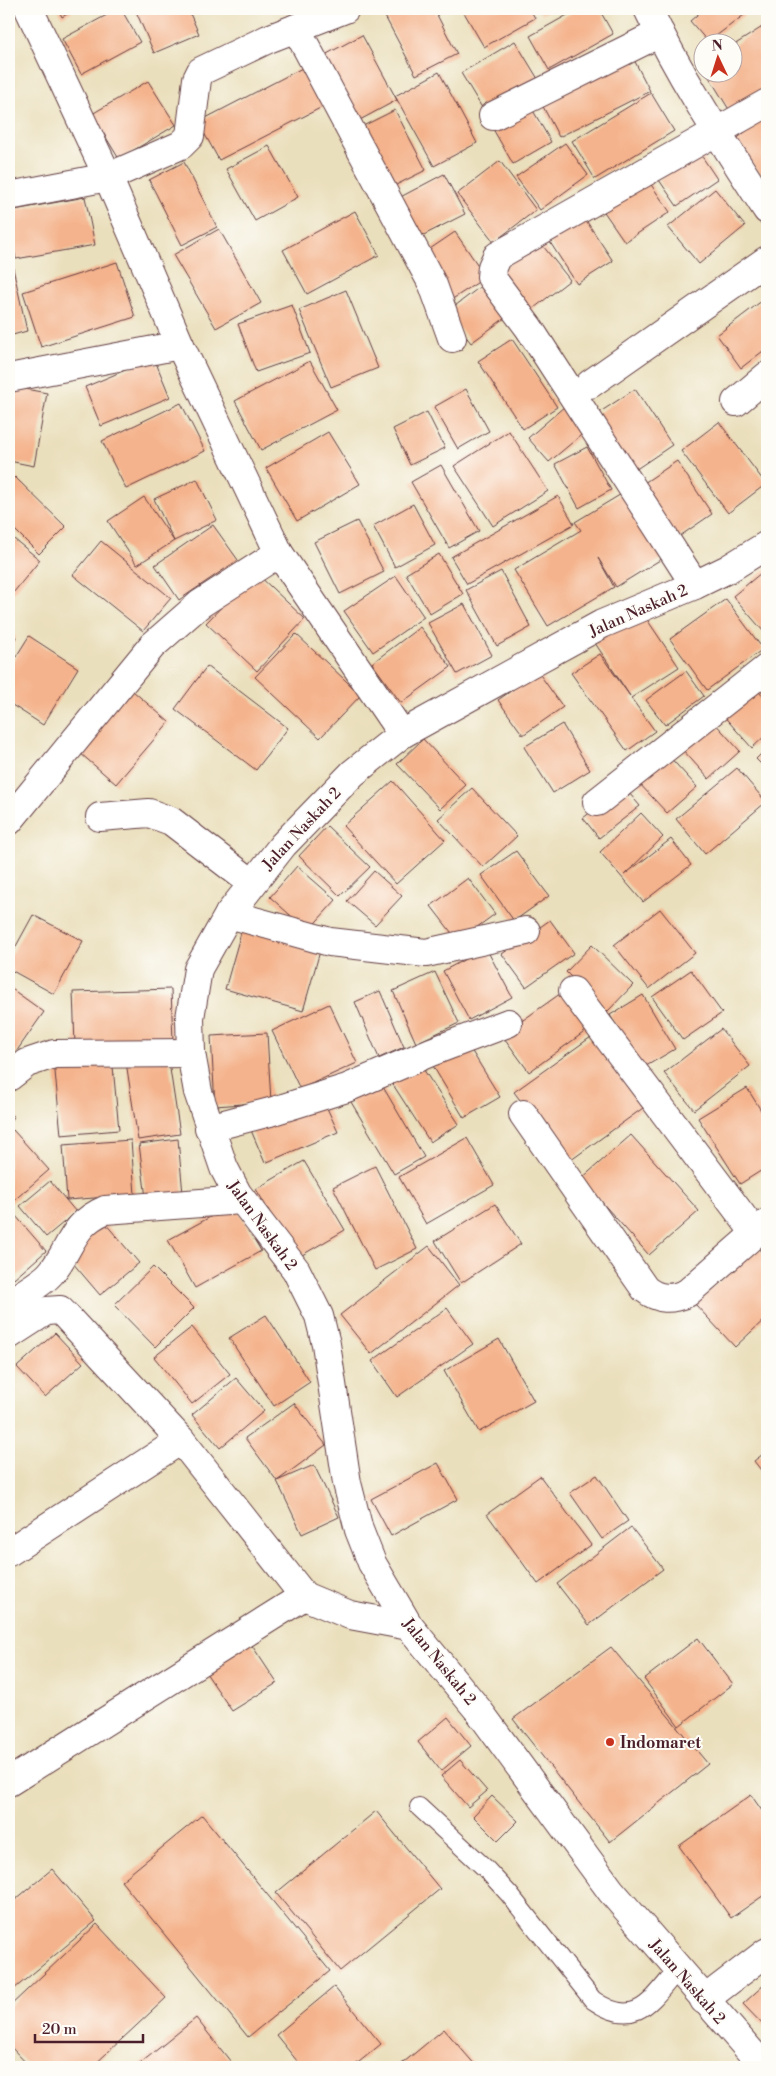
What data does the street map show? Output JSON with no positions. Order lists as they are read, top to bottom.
{
  "streets": {
    "street": ["Jalan Naskah 2"]
  },
  "places": ["Indomaret"],
  "scale_bar": "20 m",
  "north": "top"
}
